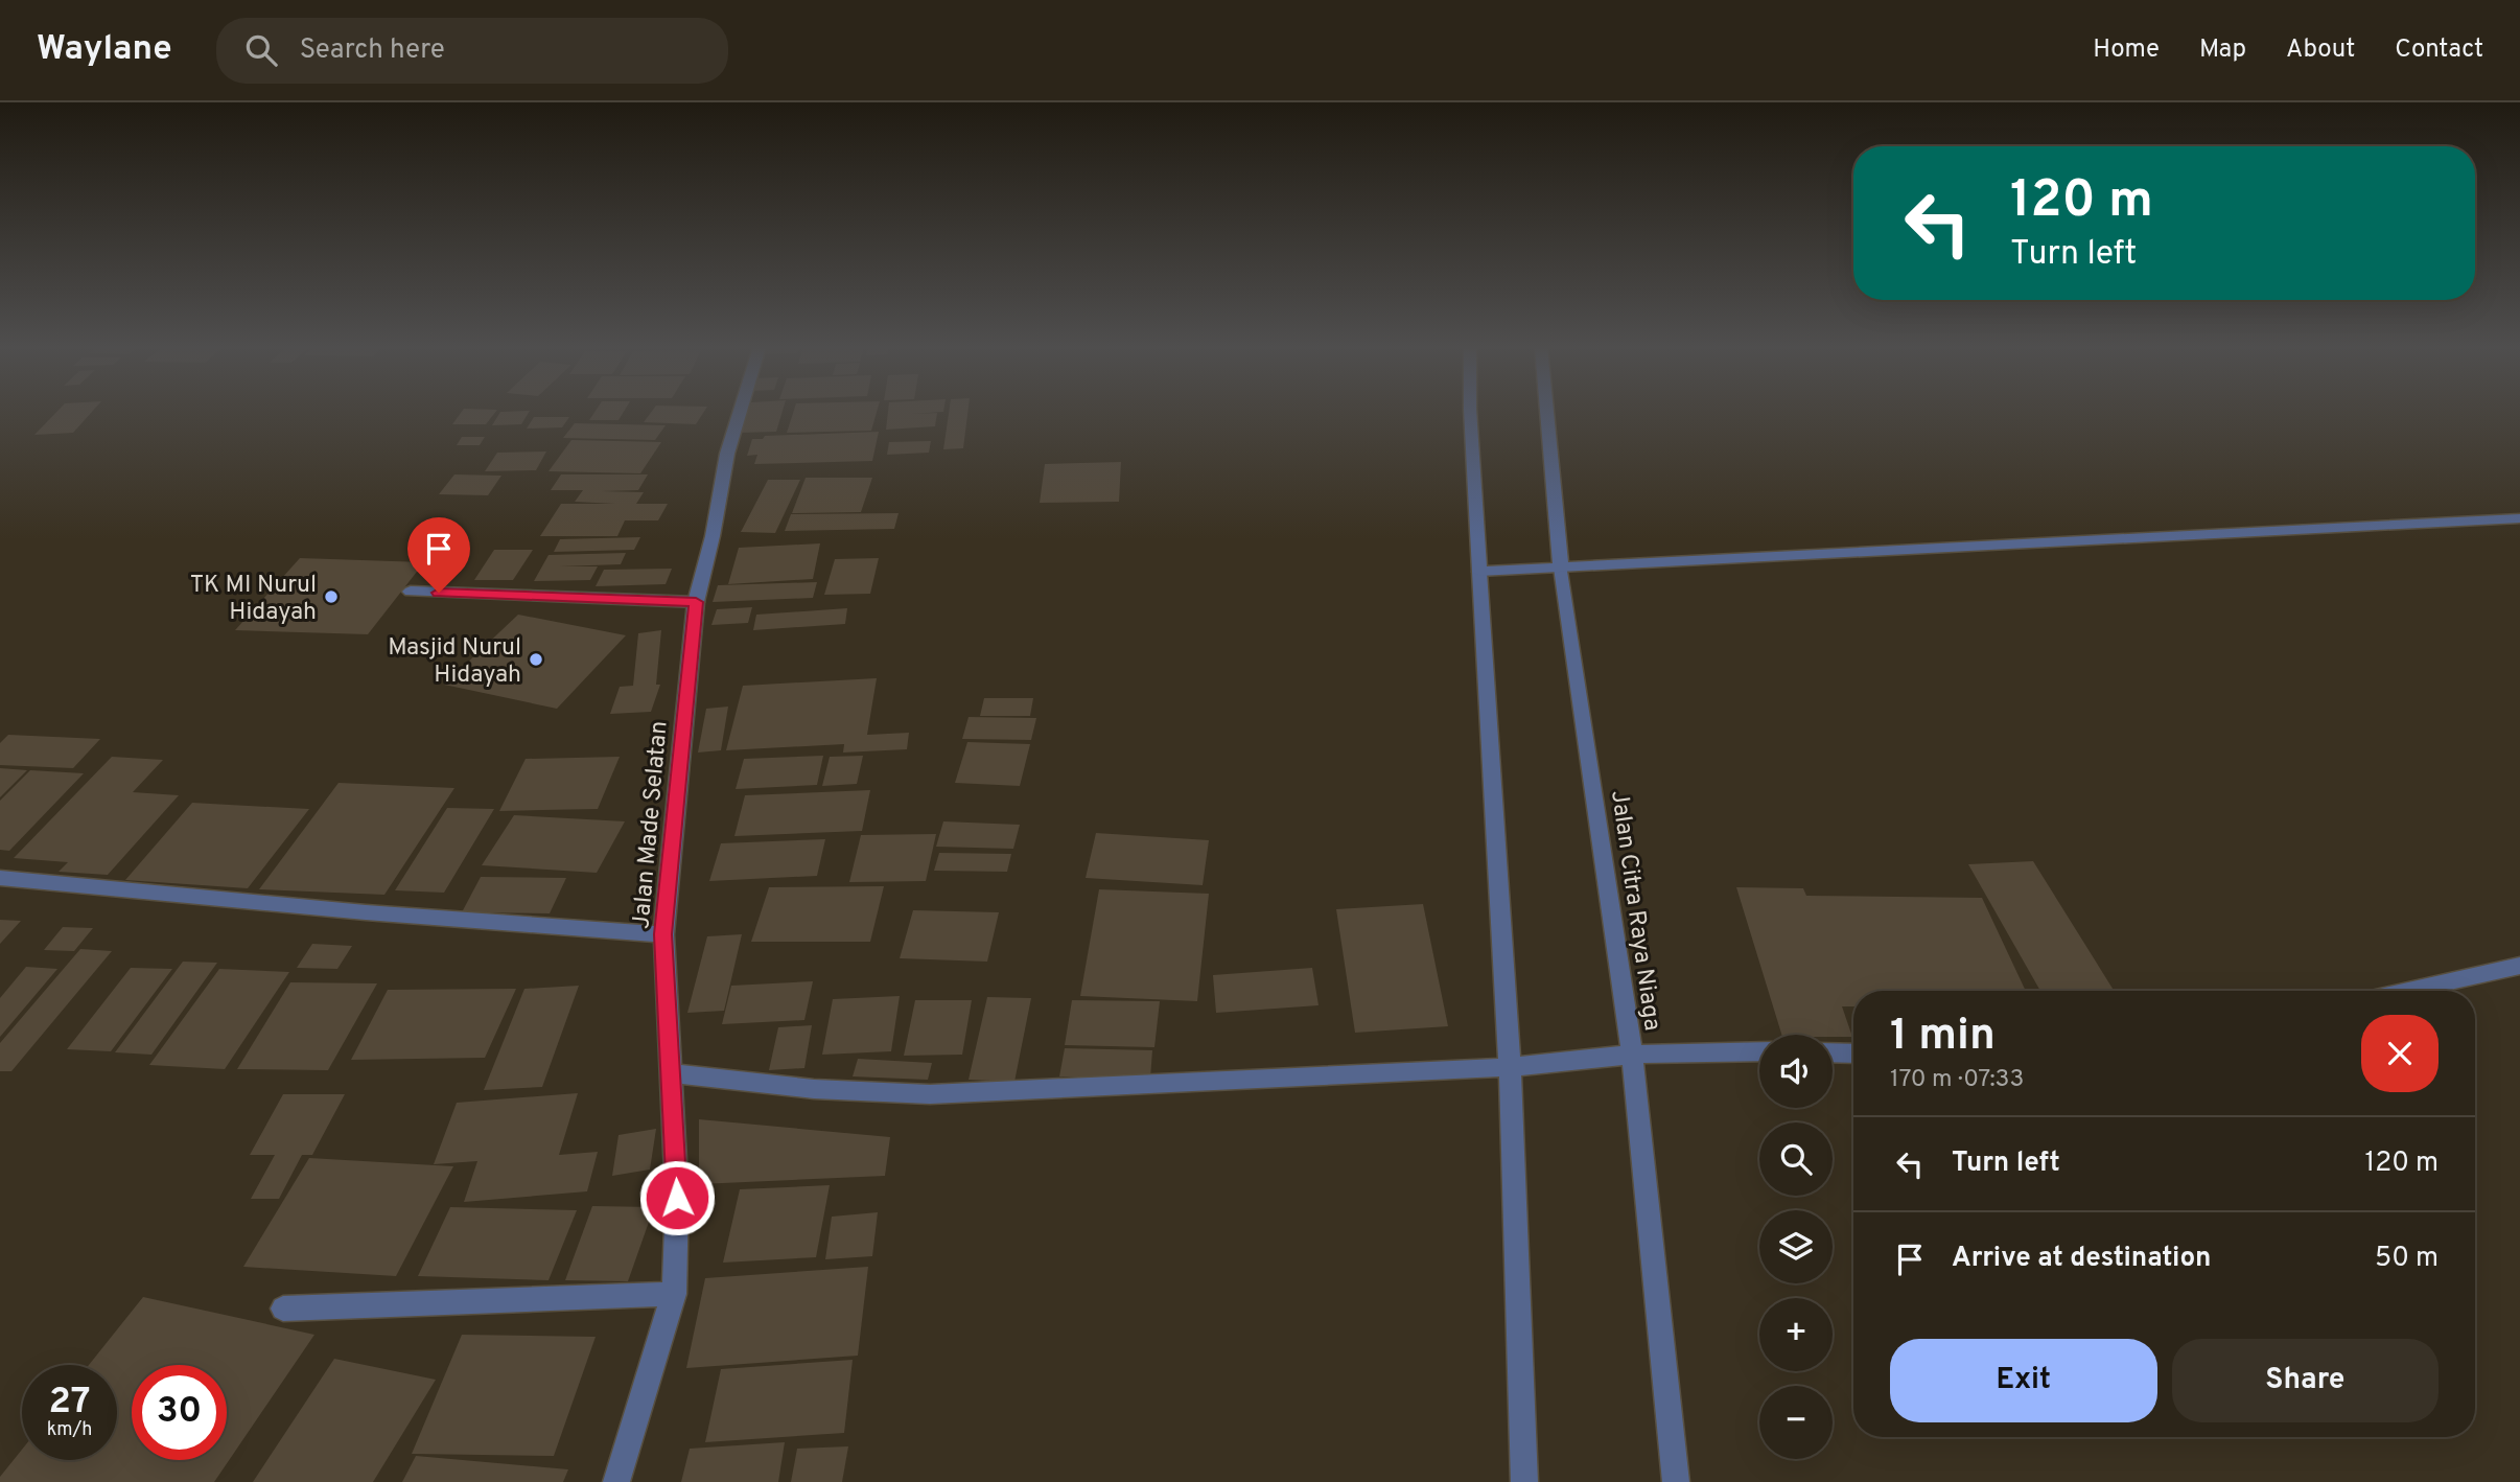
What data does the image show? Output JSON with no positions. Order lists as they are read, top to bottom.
{
  "streets": {
    "street": ["Jalan Made Selatan", "Jalan Citra Raya Niaga"]
  },
  "places": ["TK MI Nurul Hidayah", "Masjid Nurul Hidayah"],
  "page": {
    "header": "Waylane",
    "search": "Search here",
    "nav": [
      "Home",
      "Map",
      "About",
      "Contact"
    ],
    "turn": ["120 m", "Turn left"],
    "heading": ["1 min", "170 m · 07:33"],
    "map_buttons": ["+", "−"],
    "list": [
      {
        "name": "Turn left",
        "value": "120 m"
      },
      {
        "name": "Arrive at destination",
        "value": "50 m"
      }
    ],
    "buttons": ["Exit", "Share"],
    "speed": "27 km/h",
    "limit": "30"
  }
}
